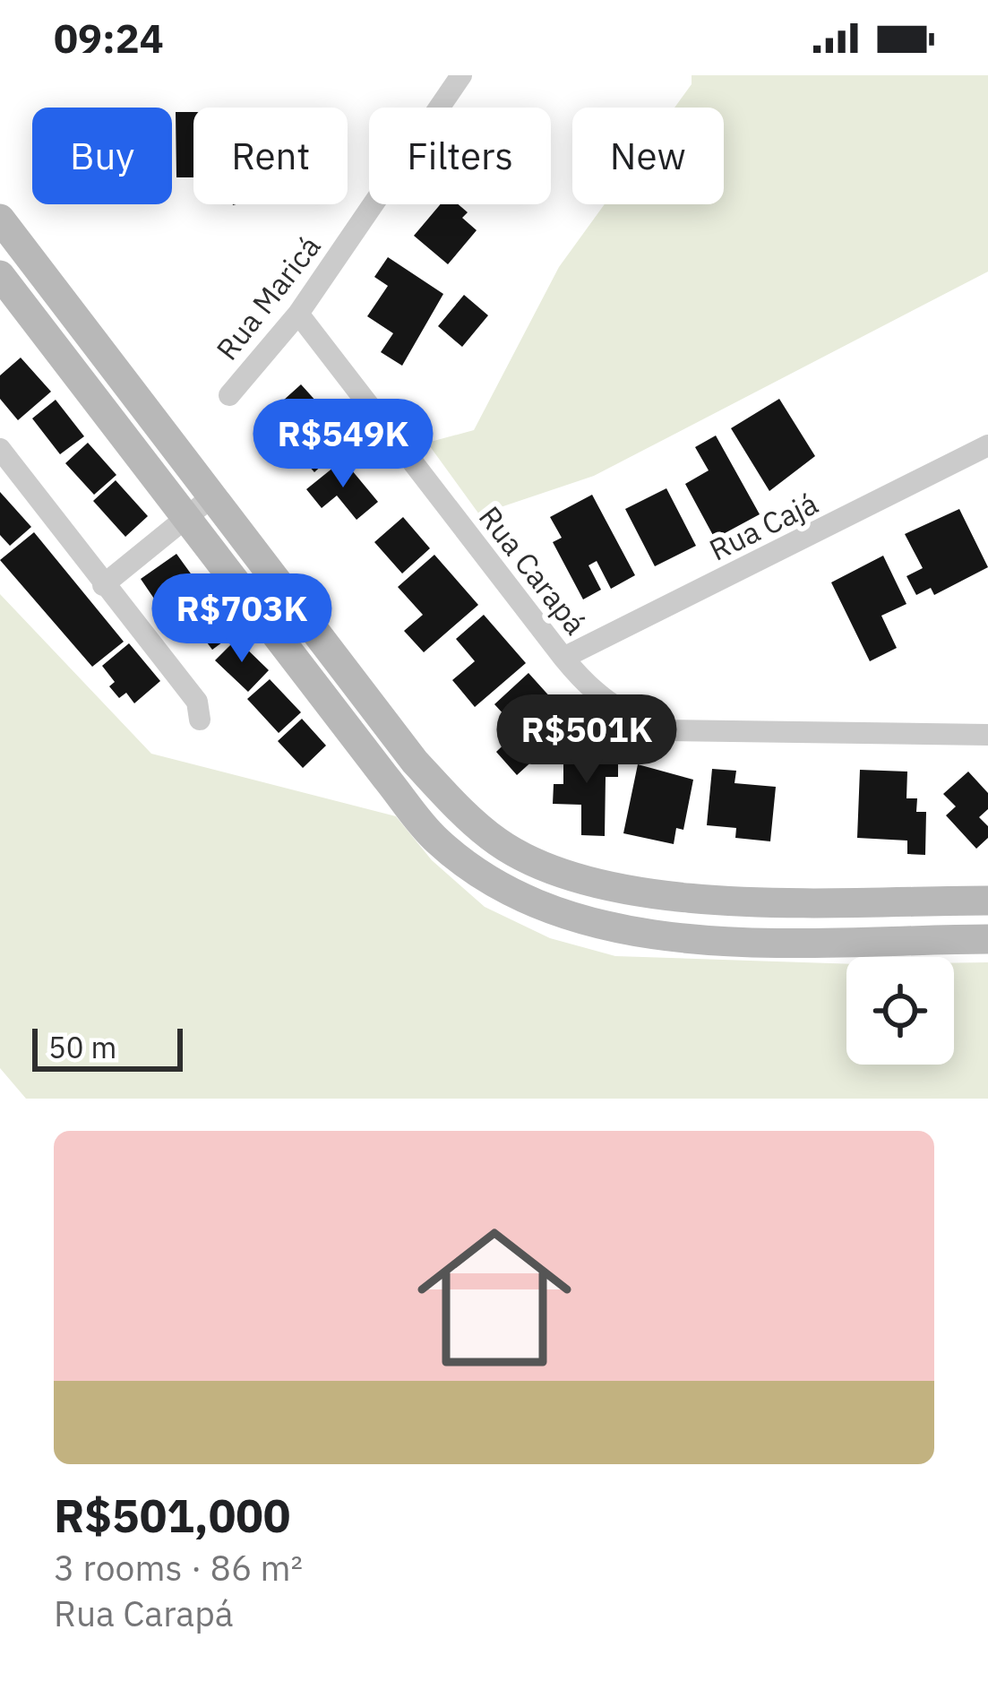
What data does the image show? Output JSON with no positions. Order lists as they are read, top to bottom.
{
  "streets": {
    "street": ["Rua Maricá", "Rua Cajá", "Rua Carapá"]
  },
  "crossings": [
    ["Rua Maricá", "Rua Carapá"],
    ["Rua Cajá", "Rua Carapá"]
  ],
  "scale_bar": "50 m",
  "page": {
    "status": "09:24",
    "chip": [
      "Buy",
      "Rent",
      "Filters",
      "New"
    ],
    "price": ["R$549K", "R$703K", "R$501K"],
    "scale": "50 m",
    "list": [
      {
        "name": "R$501,000",
        "note": "3 rooms · 86 m² · Rua Carapá"
      }
    ]
  }
}
